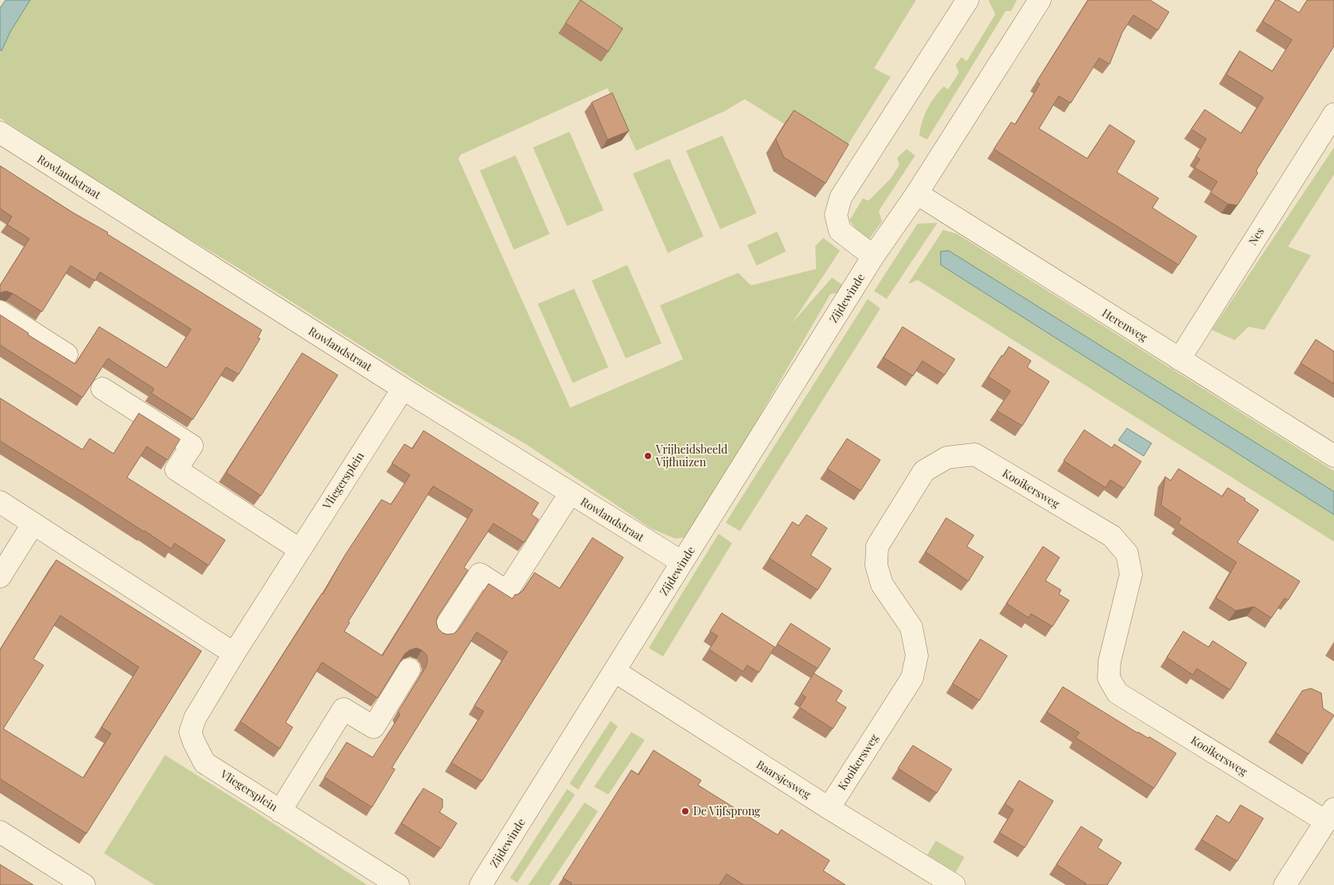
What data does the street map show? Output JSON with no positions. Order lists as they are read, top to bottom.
{
  "streets": {
    "street": [
      "Rowlandstraat",
      "Nes",
      "Zijdewinde",
      "Herenweg",
      "Vliegersplein",
      "Kooikersweg",
      "Baarsjesweg"
    ]
  },
  "crossings": [
    ["Rowlandstraat", "Zijdewinde"],
    ["Rowlandstraat", "Vliegersplein"],
    ["Nes", "Herenweg"],
    ["Zijdewinde", "Herenweg"],
    ["Zijdewinde", "Baarsjesweg"],
    ["Kooikersweg", "Baarsjesweg"]
  ],
  "places": ["Vrijheidsbeeld Vijfhuizen", "De Vijfsprong"]
}
